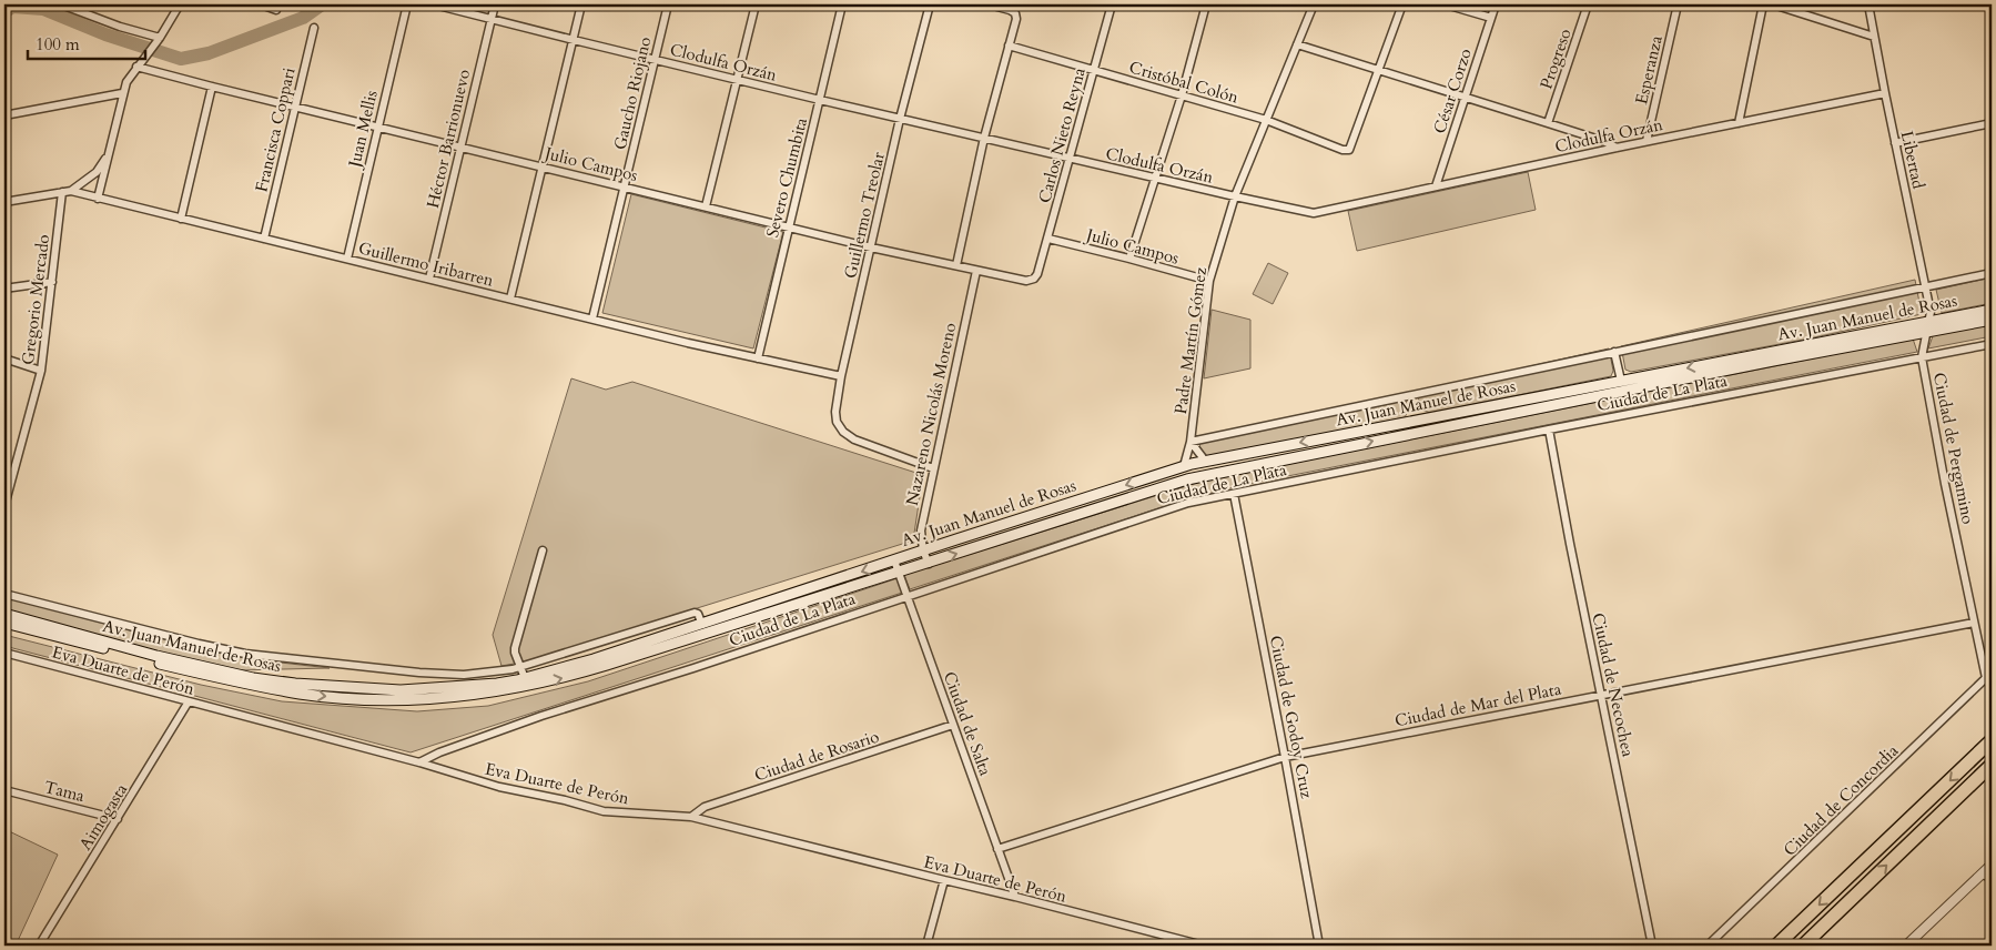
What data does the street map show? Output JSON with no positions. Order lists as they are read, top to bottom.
{
  "streets": {
    "main road": ["Av. Juan Manuel de Rosas"],
    "street": [
      "Progreso",
      "Clodulfa Orzán",
      "Esperanza",
      "Cristóbal Colón",
      "César Corzo",
      "Gaucho Riojano",
      "Juan Mellis",
      "Francisca Coppari",
      "Carlos Nieto Reyna",
      "Héctor Barrionuevo",
      "Libertad",
      "Julio Campos",
      "Severo Chumbita",
      "Guillermo Treolar",
      "Guillermo Iribarren",
      "Gregorio Mercado",
      "Padre Martín Gómez",
      "Ciudad de La Plata",
      "Nazareno Nicolás Moreno",
      "Ciudad de Pergamino",
      "Eva Duarte de Perón",
      "Ciudad de Necochea",
      "Ciudad de Mar del Plata",
      "Ciudad de Godoy Cruz",
      "Ciudad de Salta",
      "Ciudad de Rosario",
      "Tama",
      "Ciudad de Concordia",
      "Aimogasta"
    ]
  },
  "crossings": [
    ["Clodulfa Orzán", "Esperanza"],
    ["Clodulfa Orzán", "César Corzo"],
    ["Clodulfa Orzán", "Gaucho Riojano"],
    ["Clodulfa Orzán", "Carlos Nieto Reyna"],
    ["Clodulfa Orzán", "Héctor Barrionuevo"],
    ["Clodulfa Orzán", "Libertad"],
    ["Clodulfa Orzán", "Severo Chumbita"],
    ["Clodulfa Orzán", "Guillermo Treolar"],
    ["Clodulfa Orzán", "Padre Martín Gómez"],
    ["Cristóbal Colón", "Carlos Nieto Reyna"],
    ["Cristóbal Colón", "Padre Martín Gómez"],
    ["Gaucho Riojano", "Julio Campos"],
    ["Gaucho Riojano", "Guillermo Iribarren"],
    ["Juan Mellis", "Julio Campos"],
    ["Juan Mellis", "Guillermo Iribarren"],
    ["Francisca Coppari", "Julio Campos"],
    ["Francisca Coppari", "Guillermo Iribarren"],
    ["Carlos Nieto Reyna", "Julio Campos"],
    ["Héctor Barrionuevo", "Julio Campos"],
    ["Héctor Barrionuevo", "Guillermo Iribarren"],
    ["Libertad", "Av. Juan Manuel de Rosas"],
    ["Libertad", "Ciudad de Pergamino"],
    ["Julio Campos", "Severo Chumbita"],
    ["Julio Campos", "Guillermo Treolar"],
    ["Julio Campos", "Padre Martín Gómez"],
    ["Julio Campos", "Nazareno Nicolás Moreno"],
    ["Severo Chumbita", "Guillermo Iribarren"],
    ["Guillermo Treolar", "Guillermo Iribarren"],
    ["Guillermo Treolar", "Nazareno Nicolás Moreno"],
    ["Guillermo Iribarren", "Gregorio Mercado"],
    ["Av. Juan Manuel de Rosas", "Padre Martín Gómez"],
    ["Av. Juan Manuel de Rosas", "Nazareno Nicolás Moreno"],
    ["Av. Juan Manuel de Rosas", "Ciudad de Pergamino"],
    ["Av. Juan Manuel de Rosas", "Ciudad de Salta"],
    ["Ciudad de La Plata", "Ciudad de Pergamino"],
    ["Ciudad de La Plata", "Eva Duarte de Perón"],
    ["Ciudad de La Plata", "Ciudad de Necochea"],
    ["Ciudad de La Plata", "Ciudad de Godoy Cruz"],
    ["Ciudad de La Plata", "Ciudad de Salta"],
    ["Ciudad de Pergamino", "Ciudad de Mar del Plata"],
    ["Ciudad de Pergamino", "Ciudad de Concordia"],
    ["Eva Duarte de Perón", "Ciudad de Salta"],
    ["Eva Duarte de Perón", "Ciudad de Rosario"],
    ["Eva Duarte de Perón", "Aimogasta"],
    ["Ciudad de Necochea", "Ciudad de Mar del Plata"],
    ["Ciudad de Mar del Plata", "Ciudad de Godoy Cruz"],
    ["Ciudad de Mar del Plata", "Ciudad de Salta"],
    ["Ciudad de Salta", "Ciudad de Rosario"],
    ["Tama", "Aimogasta"]
  ],
  "scale_bar": "100 m"
}
